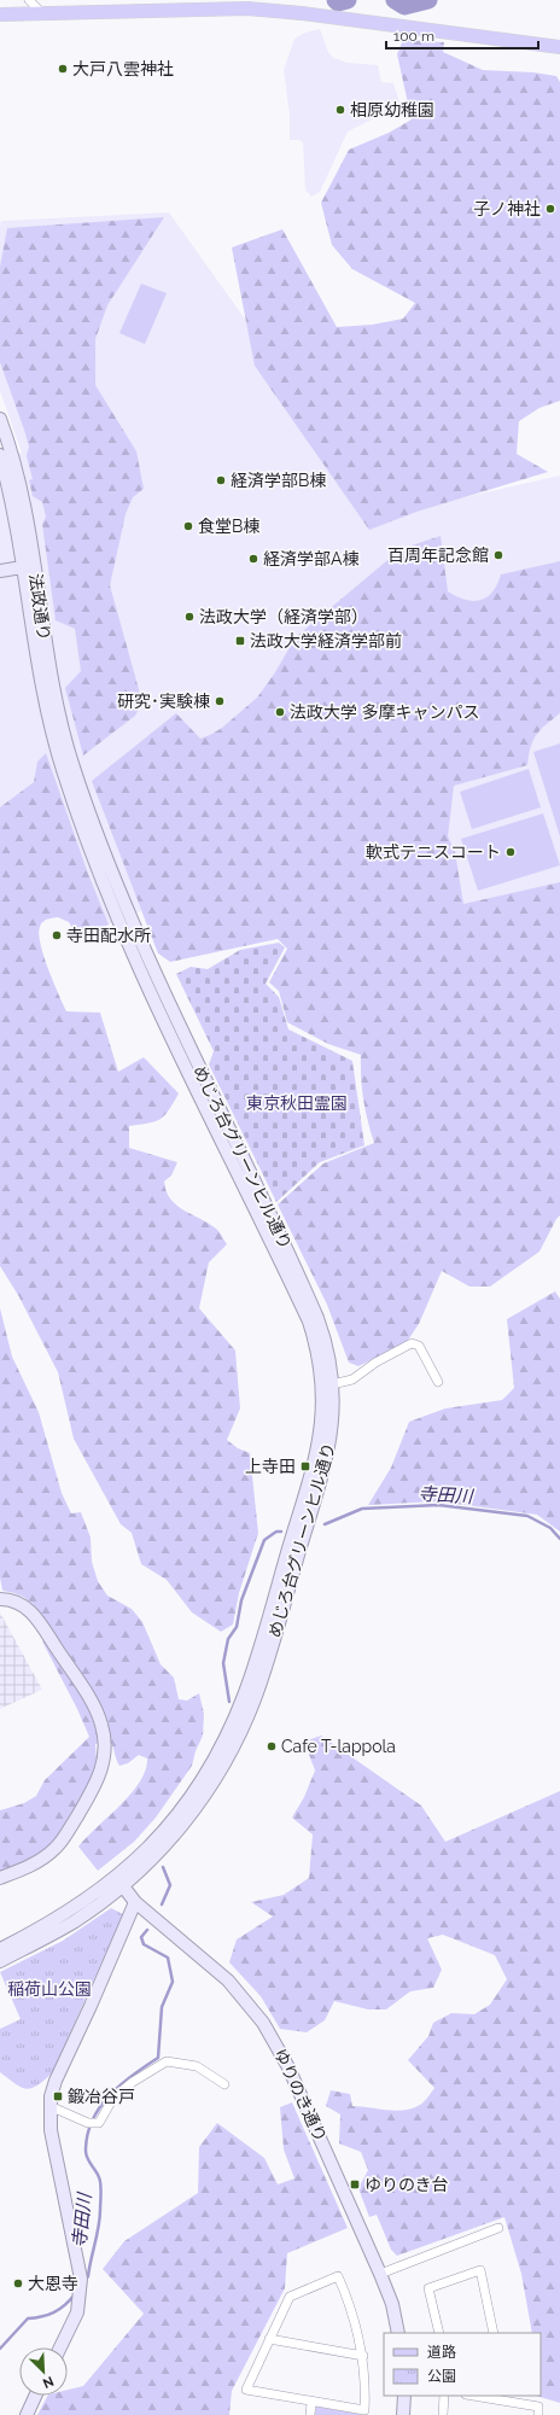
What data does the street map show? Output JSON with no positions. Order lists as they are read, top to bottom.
{
  "streets": {
    "street": ["法政通り", "めじろ台グリーンヒル通り", "ゆりのき通り"]
  },
  "crossings": [
    ["法政通り", "めじろ台グリーンヒル通り"],
    ["めじろ台グリーンヒル通り", "ゆりのき通り"]
  ],
  "water": ["寺田川"],
  "parks": ["東京秋田霊園", "稲荷山公園"],
  "places": {
    "other": [
      "大戸八雲神社",
      "相原幼稚園",
      "子ノ神社",
      "経済学部B棟",
      "食堂B棟",
      "百周年記念館",
      "経済学部A棟",
      "法政大学（経済学部）",
      "研究･実験棟",
      "法政大学 多摩キャンパス",
      "軟式テニスコート",
      "寺田配水所",
      "Cafe T-lappola",
      "大恩寺"
    ],
    "transit": [
      "法政大学経済学部前",
      "上寺田",
      "鍛冶谷戸",
      "ゆりのき台"
    ]
  },
  "legend": ["道路", "公園"],
  "scale_bar": "100 m",
  "north": "bottom right"
}
